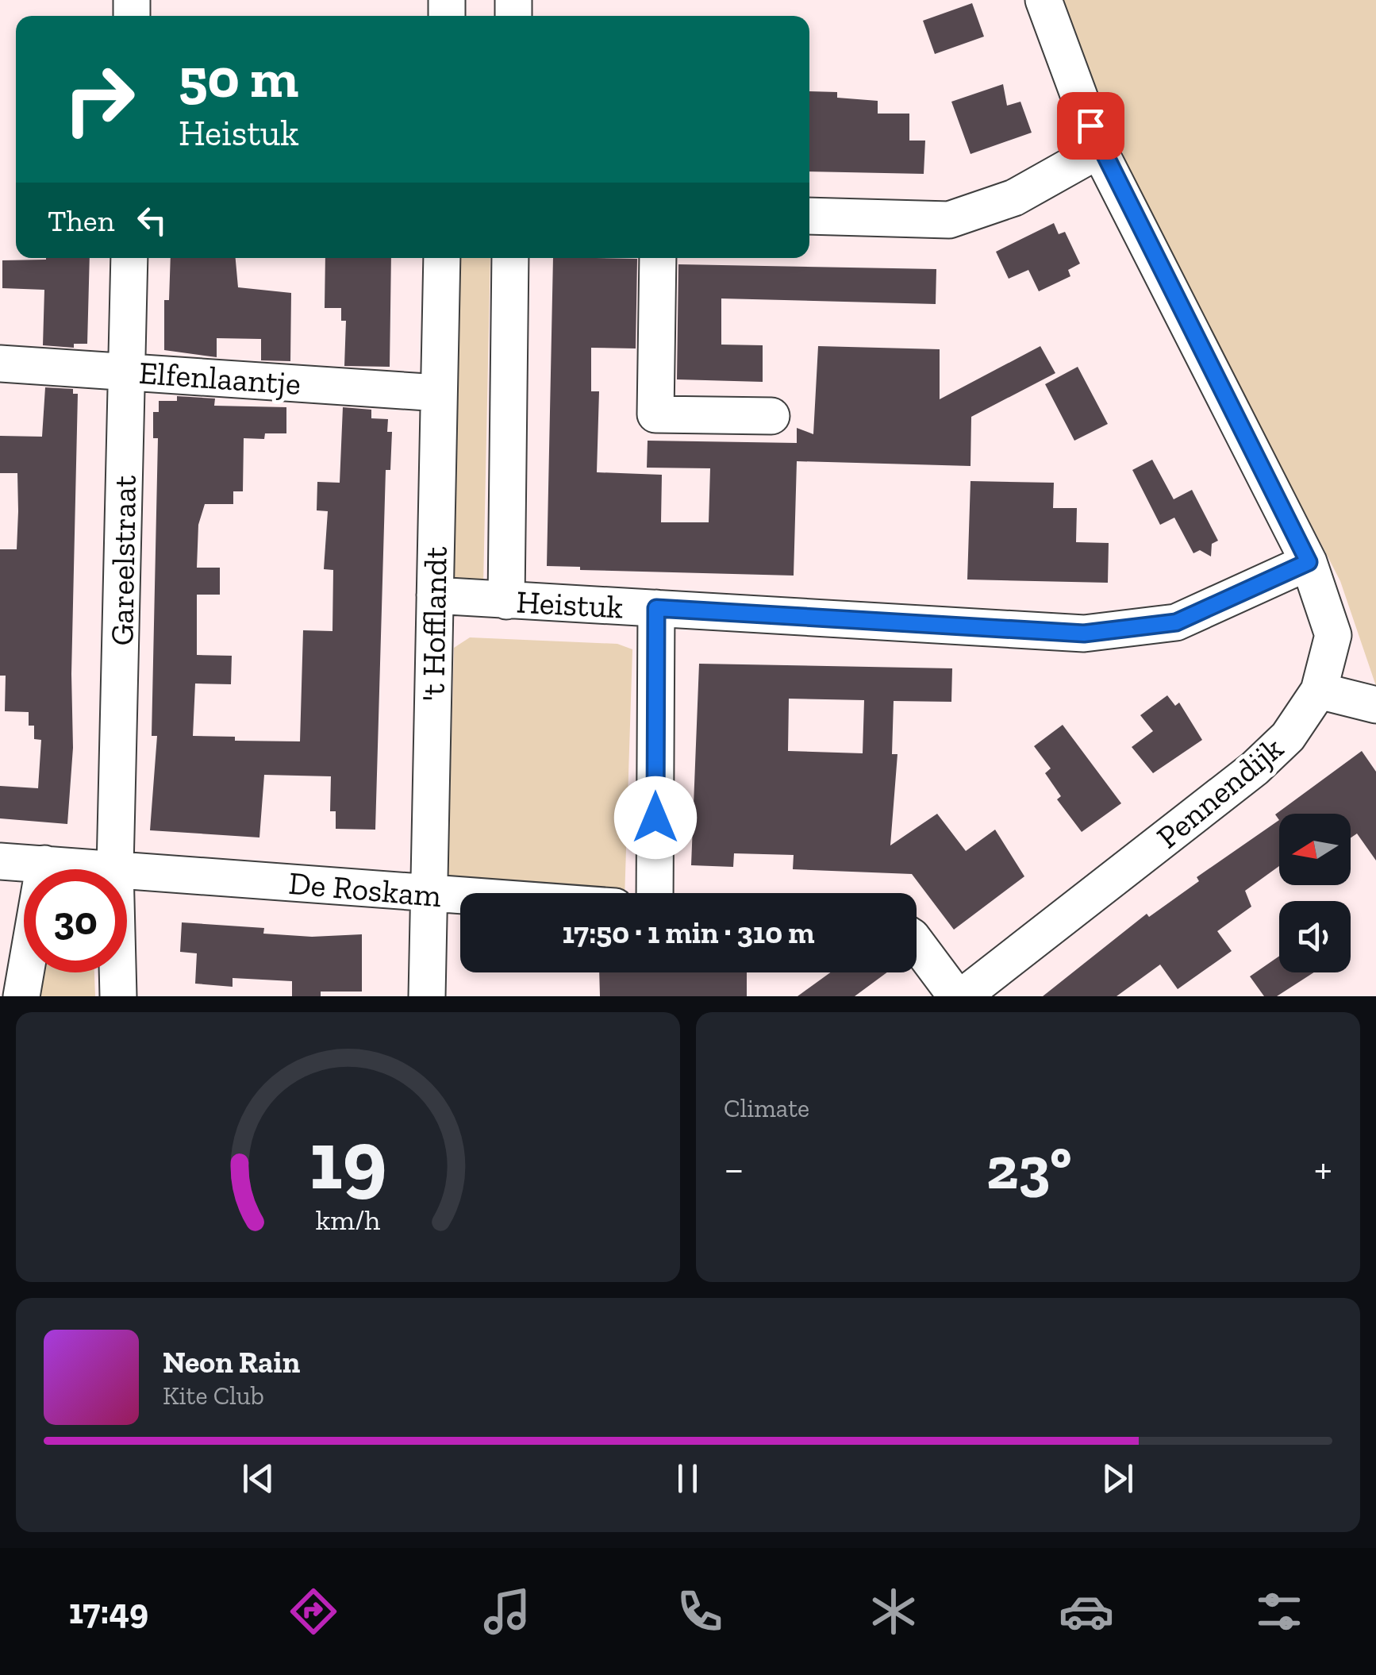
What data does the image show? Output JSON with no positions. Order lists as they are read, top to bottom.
{
  "streets": {
    "street": [
      "Elfenlaantje",
      "Gareelstraat",
      "Heistuk",
      "'t Hofflandt",
      "Pennendijk",
      "De Roskam"
    ]
  },
  "crossings": [
    ["Elfenlaantje", "Gareelstraat"],
    ["Elfenlaantje", "'t Hofflandt"],
    ["Gareelstraat", "De Roskam"],
    ["Heistuk", "'t Hofflandt"],
    ["Heistuk", "Pennendijk"],
    ["'t Hofflandt", "De Roskam"]
  ],
  "north": "left",
  "page": {
    "turn": ["50 m", "Heistuk"],
    "then": "Then",
    "limit": "30",
    "trip": "17:50 · 1 min · 310 m",
    "tile": "Climate",
    "heat": ["−", "23°", "+"],
    "song": ["Neon Rain", "Kite Club"],
    "tabs": "17:49",
    "gauge": ["19", "km/h"]
  }
}
